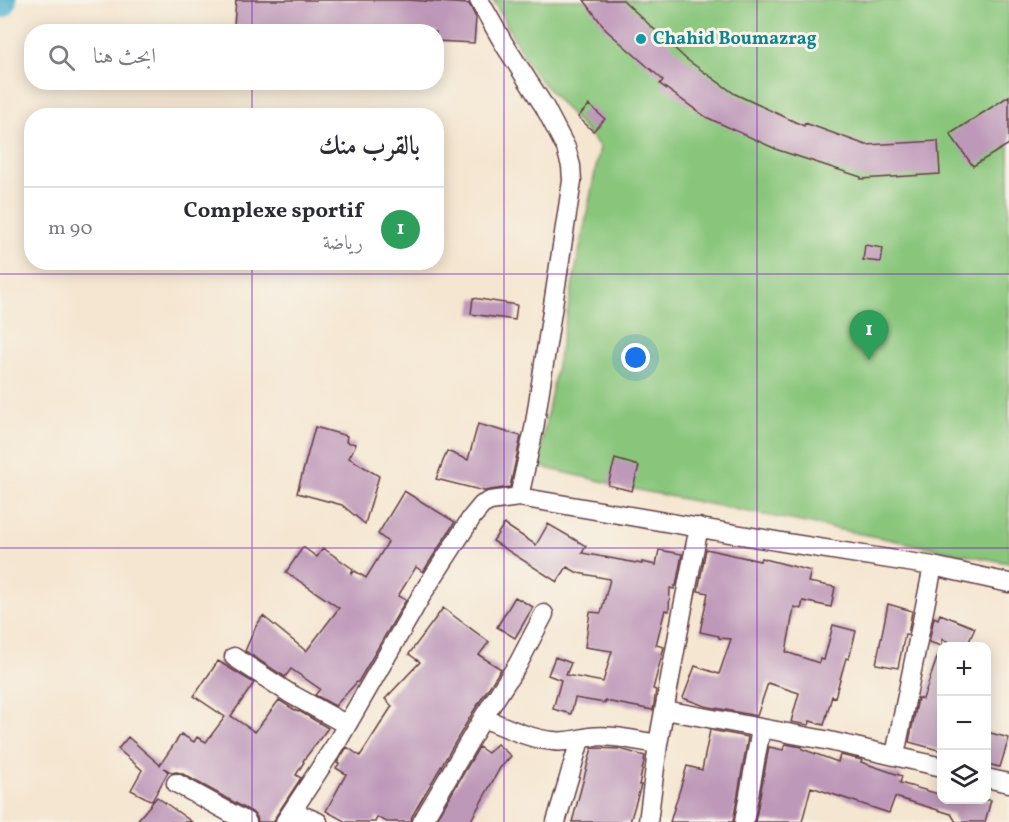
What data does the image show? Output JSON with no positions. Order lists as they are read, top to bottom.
{
  "places": ["Chahid Boumazrag"],
  "page": {
    "search": "ابحث هنا",
    "heading": "بالقرب منك",
    "list": [
      {
        "mark": "1",
        "name": "Complexe sportif",
        "note": "رياضة",
        "value": "90 m"
      }
    ],
    "pins": "1",
    "map_buttons": ["+", "−"]
  }
}
